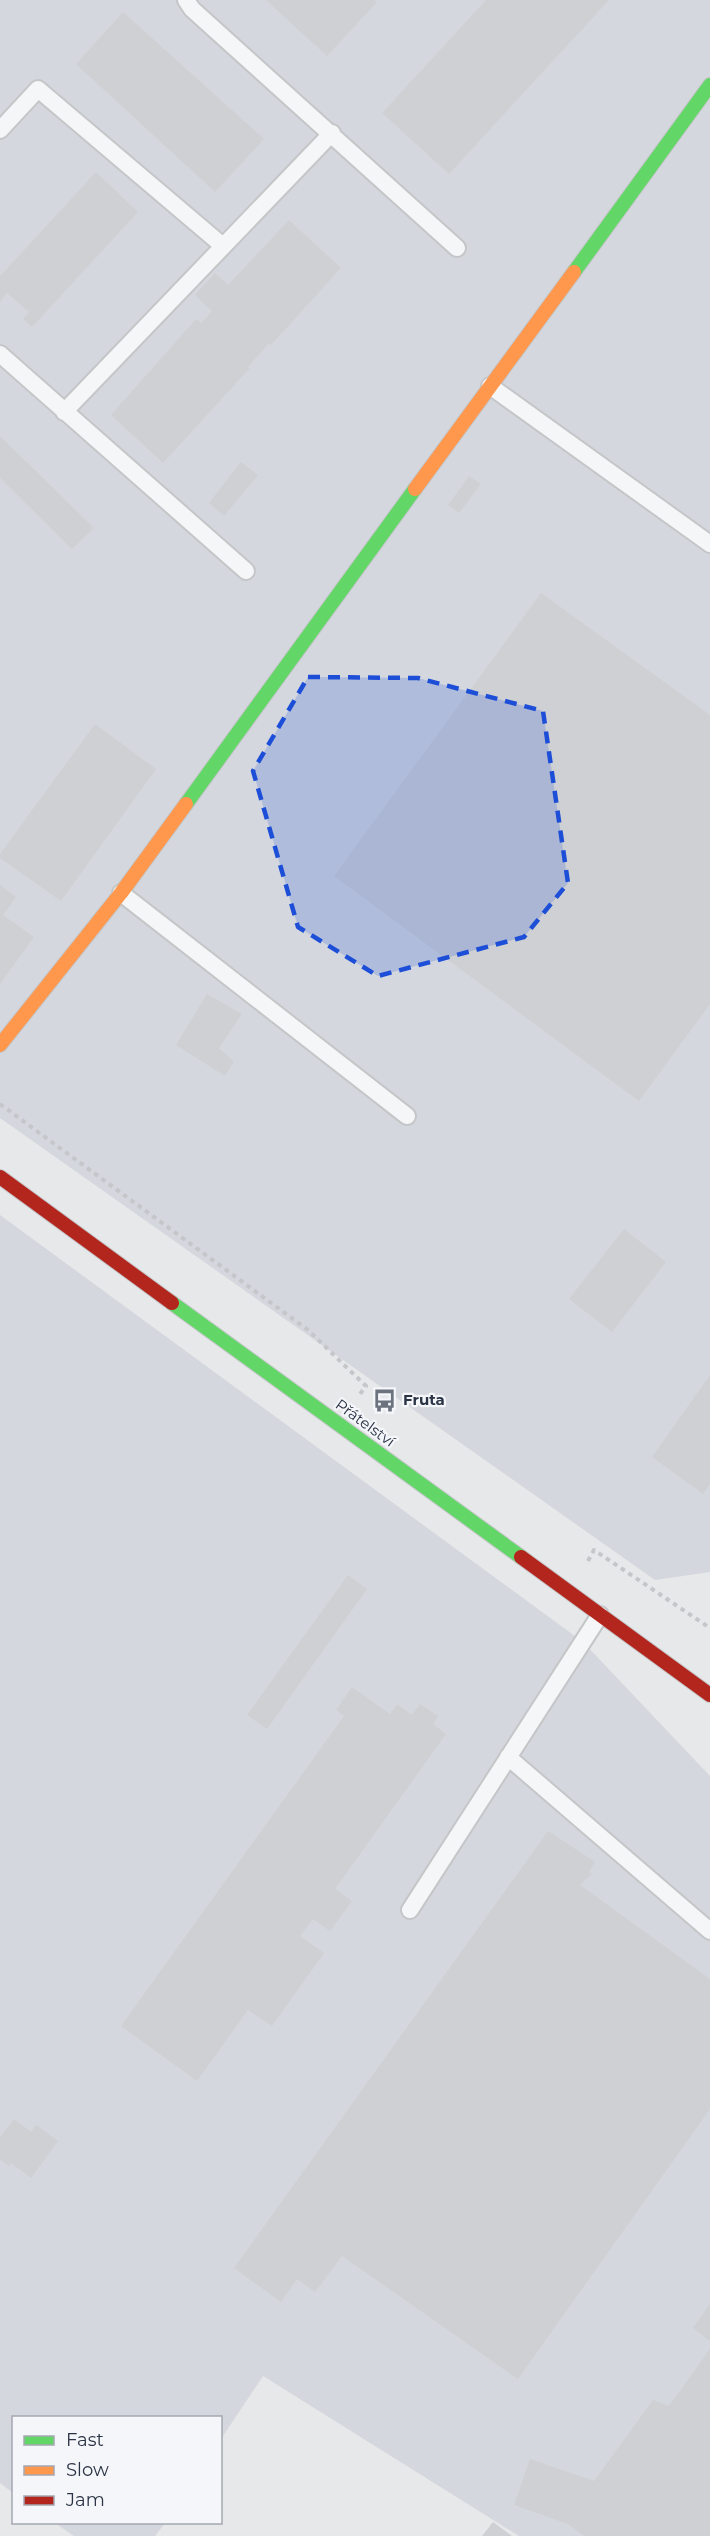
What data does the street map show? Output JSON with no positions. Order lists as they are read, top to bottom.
{
  "streets": {
    "street": ["Přátelství"]
  },
  "places": {
    "bus stop": ["Fruta"]
  },
  "legend": ["Fast", "Slow", "Jam"]
}
